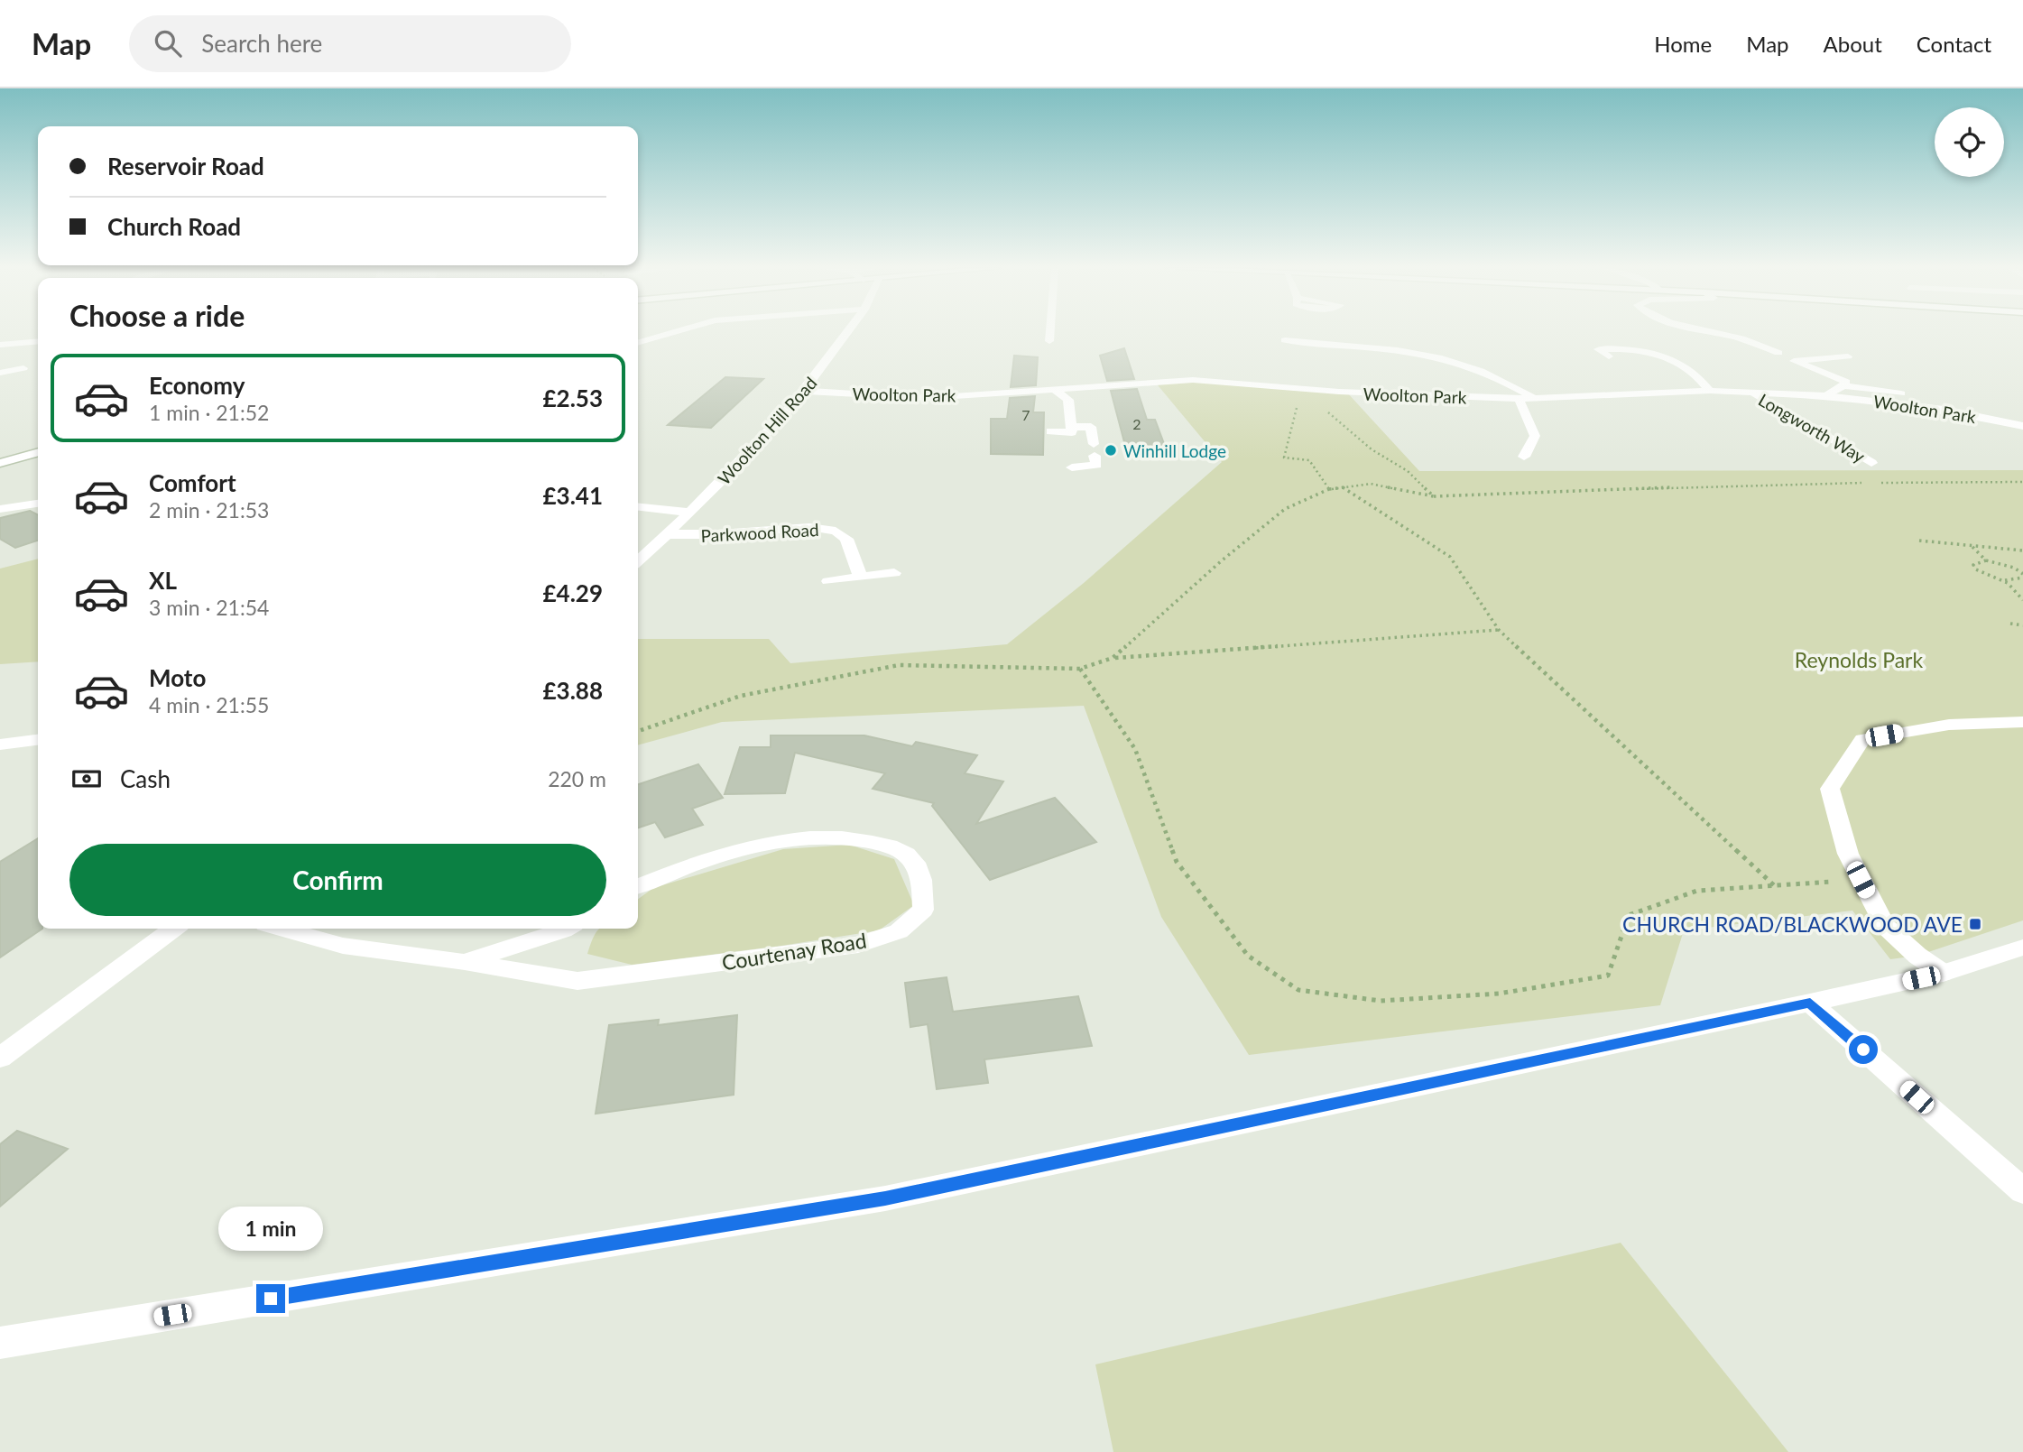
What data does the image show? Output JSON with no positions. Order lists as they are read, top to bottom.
{
  "streets": {
    "street": [
      "Woolton Park",
      "Longworth Way",
      "Woolton Hill Road",
      "Parkwood Road",
      "Courtenay Road"
    ]
  },
  "crossings": [
    ["Woolton Park", "Longworth Way"],
    ["Woolton Park", "Woolton Hill Road"],
    ["Woolton Hill Road", "Parkwood Road"]
  ],
  "parks": ["Reynolds Park"],
  "places": {
    "other": ["Winhill Lodge"],
    "transit": ["CHURCH ROAD/BLACKWOOD AVE"]
  },
  "house_numbers": ["7", "2"],
  "page": {
    "header": "Map",
    "search": "Search here",
    "nav": [
      "Home",
      "Map",
      "About",
      "Contact"
    ],
    "banner": ["Reservoir Road", "Church Road"],
    "heading": "Choose a ride",
    "list": [
      {
        "name": "Economy",
        "note": "1 min · 21:52",
        "value": "£2.53"
      },
      {
        "name": "Comfort",
        "note": "2 min · 21:53",
        "value": "£3.41"
      },
      {
        "name": "XL",
        "note": "3 min · 21:54",
        "value": "£4.29"
      },
      {
        "name": "Moto",
        "note": "4 min · 21:55",
        "value": "£3.88"
      }
    ],
    "pay": ["Cash", "220 m"],
    "buttons": "Confirm",
    "bubble": "1 min"
  }
}
